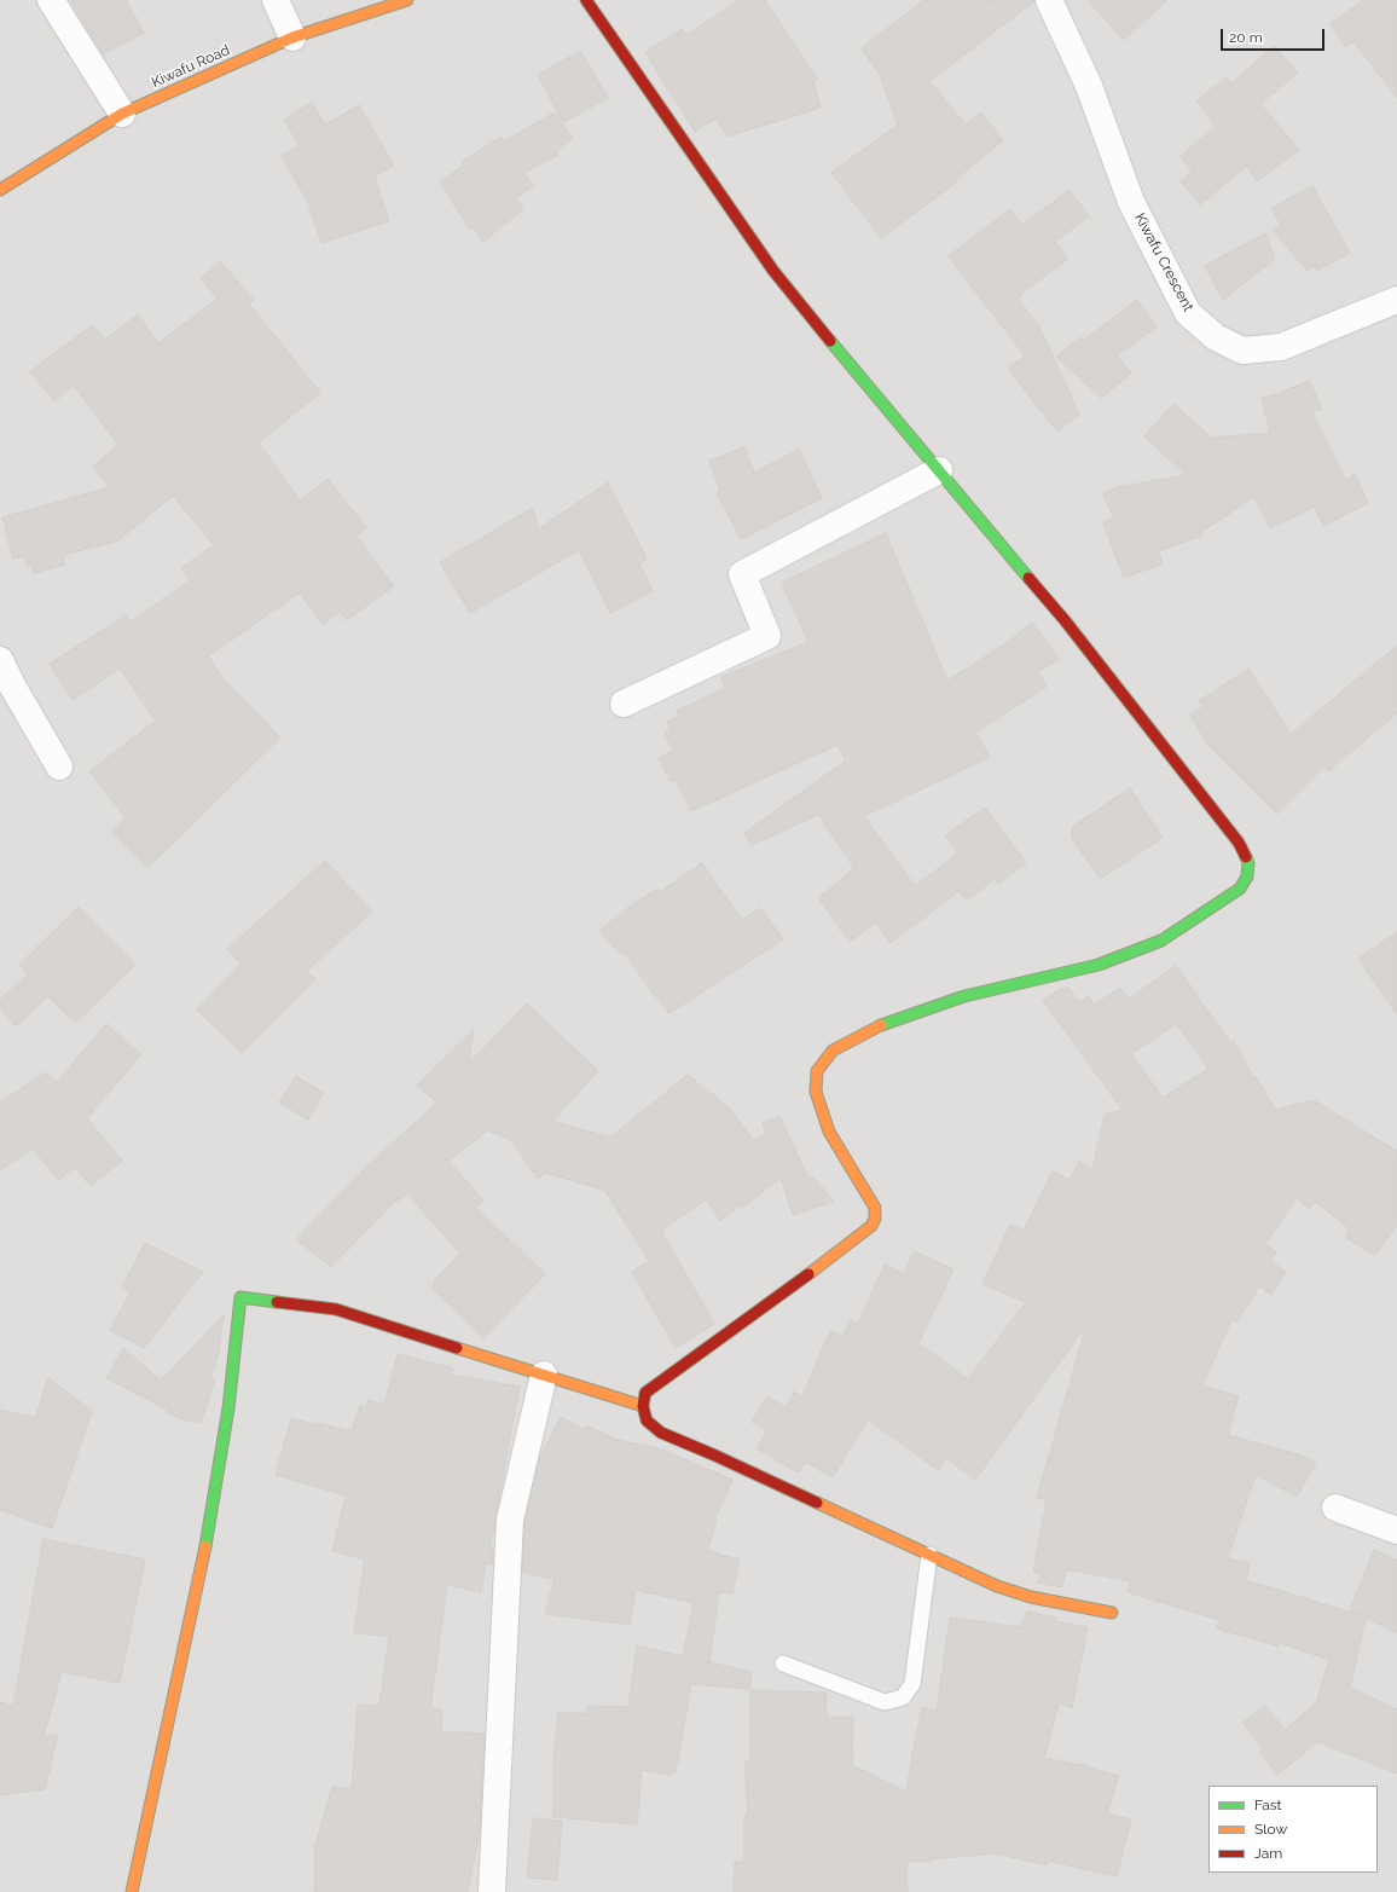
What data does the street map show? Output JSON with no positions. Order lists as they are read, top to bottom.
{
  "streets": {
    "street": ["Kiwafu Road", "Kiwafu Crescent"]
  },
  "legend": ["Fast", "Slow", "Jam"],
  "scale_bar": "20 m"
}
